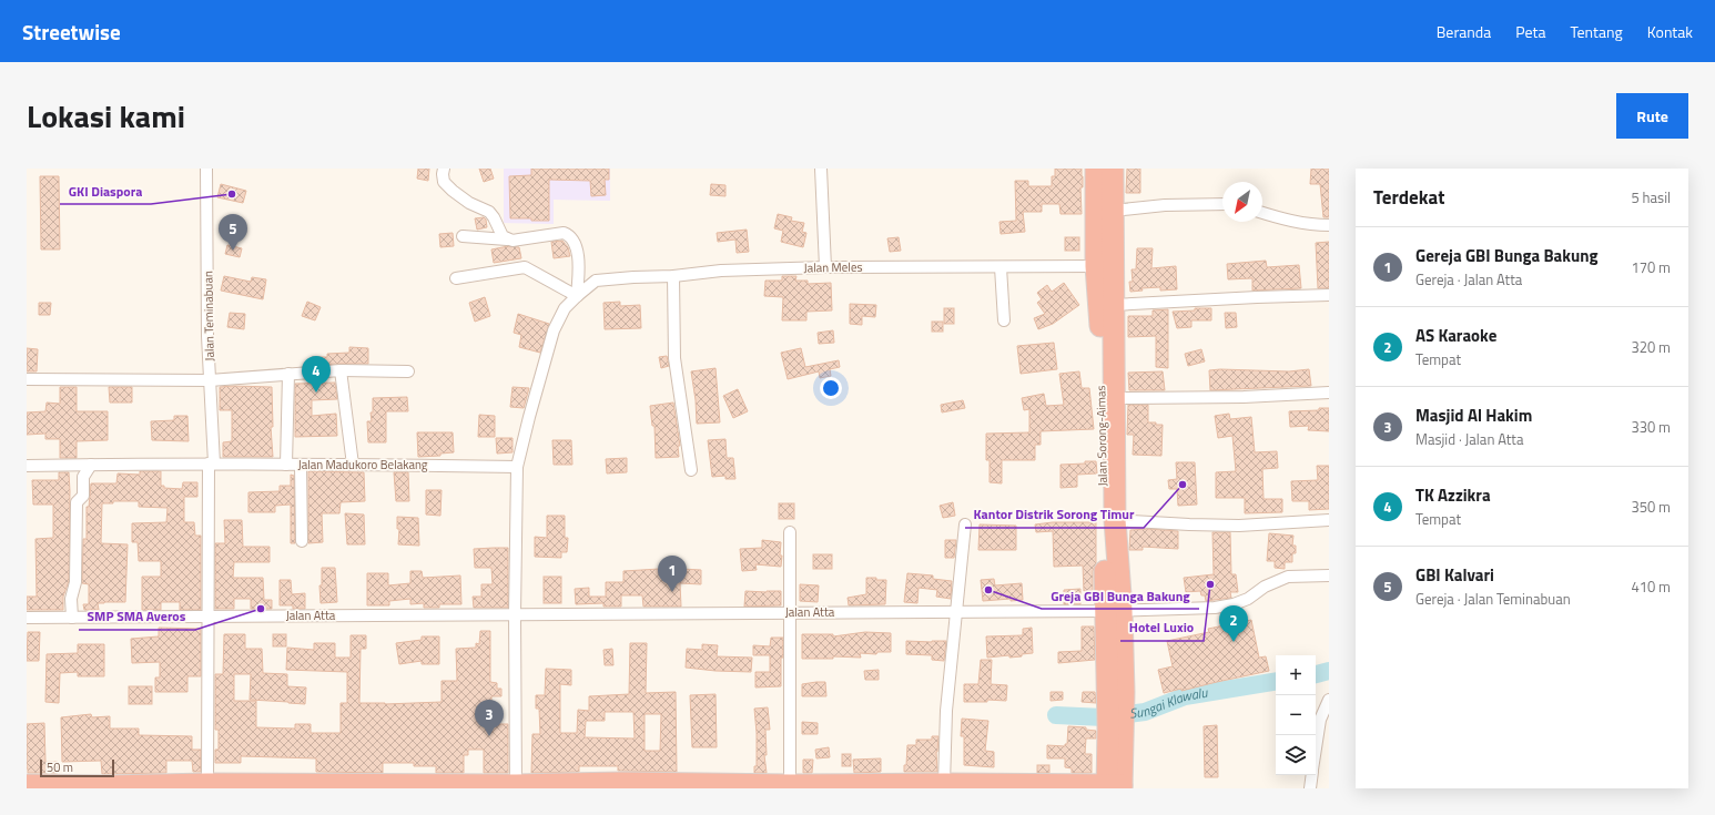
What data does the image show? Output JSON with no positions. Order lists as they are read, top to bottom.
{
  "streets": {
    "highway": ["Jalan Sorong-Aimas"],
    "street": [
      "Jalan Meles",
      "Jalan Teminabuan",
      "Jalan Madukoro Belakang",
      "Jalan Atta"
    ]
  },
  "crossings": [
    ["Jalan Meles", "Jalan Sorong-Aimas"],
    ["Jalan Meles", "Jalan Madukoro Belakang"],
    ["Jalan Teminabuan", "Jalan Madukoro Belakang"],
    ["Jalan Teminabuan", "Jalan Atta"],
    ["Jalan Sorong-Aimas", "Jalan Atta"]
  ],
  "water": ["Sungai Klawalu"],
  "places": [
    "GKI Diaspora",
    "Kantor Distrik Sorong Timur",
    "Hotel Luxio",
    "Greja GBI Bunga Bakung",
    "SMP SMA Averos"
  ],
  "scale_bar": "50 m",
  "north": "bottom left",
  "page": {
    "header": "Streetwise",
    "nav": [
      "Beranda",
      "Peta",
      "Tentang",
      "Kontak"
    ],
    "title": "Lokasi kami",
    "buttons": "Rute",
    "heading": ["Terdekat", "5 hasil"],
    "pins": [
      "5",
      "4",
      "1",
      "2",
      "3"
    ],
    "list": [
      {
        "mark": "1",
        "name": "Gereja GBI Bunga Bakung",
        "note": "Gereja · Jalan Atta",
        "value": "170 m"
      },
      {
        "mark": "2",
        "name": "AS Karaoke",
        "note": "Tempat",
        "value": "320 m"
      },
      {
        "mark": "3",
        "name": "Masjid Al Hakim",
        "note": "Masjid · Jalan Atta",
        "value": "330 m"
      },
      {
        "mark": "4",
        "name": "TK Azzikra",
        "note": "Tempat",
        "value": "350 m"
      },
      {
        "mark": "5",
        "name": "GBI Kalvari",
        "note": "Gereja · Jalan Teminabuan",
        "value": "410 m"
      }
    ],
    "map_buttons": ["+", "−"],
    "scale": "50 m"
  }
}
